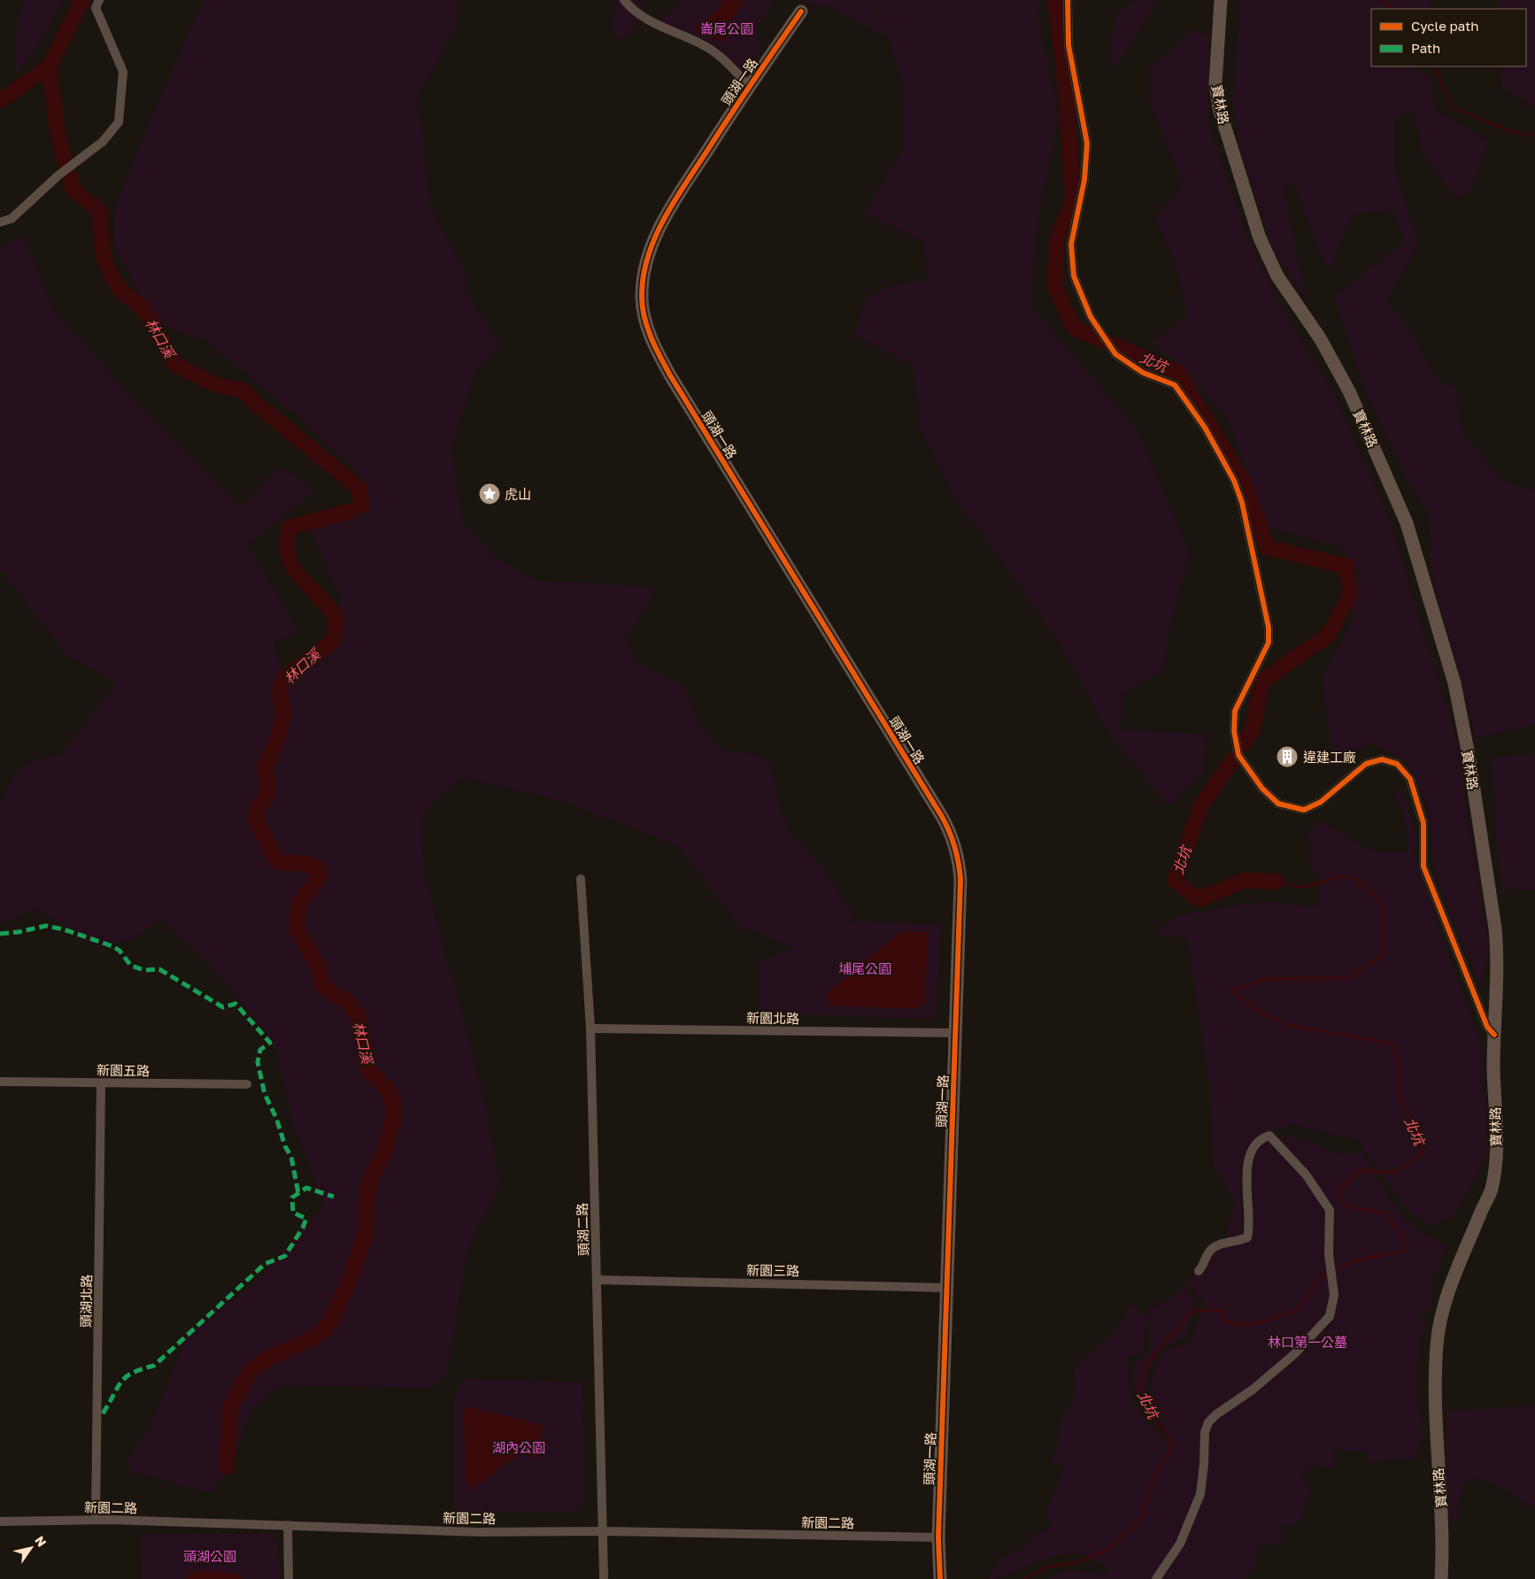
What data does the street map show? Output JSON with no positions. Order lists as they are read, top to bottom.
{
  "streets": {
    "street": [
      "頭湖一路",
      "寶林路",
      "新園北路",
      "新園五路",
      "頭湖二路",
      "新園三路",
      "頭湖北路",
      "新園二路"
    ]
  },
  "crossings": [
    ["頭湖一路", "新園北路"],
    ["頭湖一路", "新園三路"],
    ["頭湖一路", "新園二路"],
    ["新園北路", "頭湖二路"],
    ["新園五路", "頭湖北路"],
    ["頭湖二路", "新園三路"],
    ["頭湖二路", "新園二路"],
    ["頭湖北路", "新園二路"]
  ],
  "water": ["林口溪", "北坑"],
  "parks": [
    "崙尾公園",
    "埔尾公園",
    "林口第一公墓",
    "湖內公園",
    "頭湖公園"
  ],
  "places": {
    "place": ["虎山"],
    "building": ["違建工廠"]
  },
  "legend": ["Cycle path", "Path"],
  "north": "top right"
}
